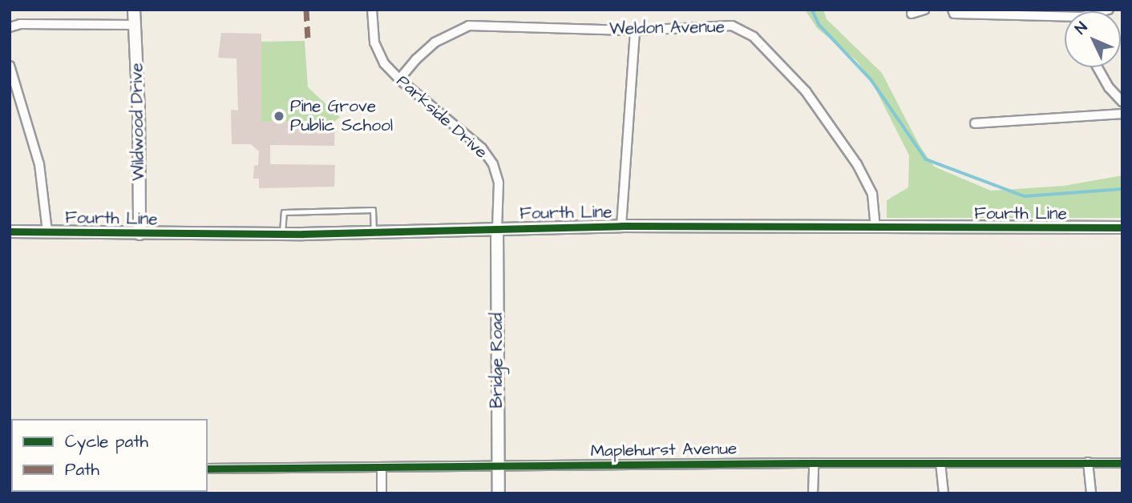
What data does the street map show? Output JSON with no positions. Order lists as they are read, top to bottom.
{
  "streets": {
    "street": [
      "Weldon Avenue",
      "Parkside Drive",
      "Wildwood Drive",
      "Fourth Line",
      "Bridge Road",
      "Maplehurst Avenue"
    ]
  },
  "crossings": [
    ["Weldon Avenue", "Parkside Drive"],
    ["Weldon Avenue", "Fourth Line"],
    ["Parkside Drive", "Fourth Line"],
    ["Parkside Drive", "Bridge Road"],
    ["Wildwood Drive", "Fourth Line"],
    ["Fourth Line", "Bridge Road"],
    ["Bridge Road", "Maplehurst Avenue"]
  ],
  "places": ["Pine Grove Public School"],
  "legend": ["Cycle path", "Path"],
  "north": "top left"
}
